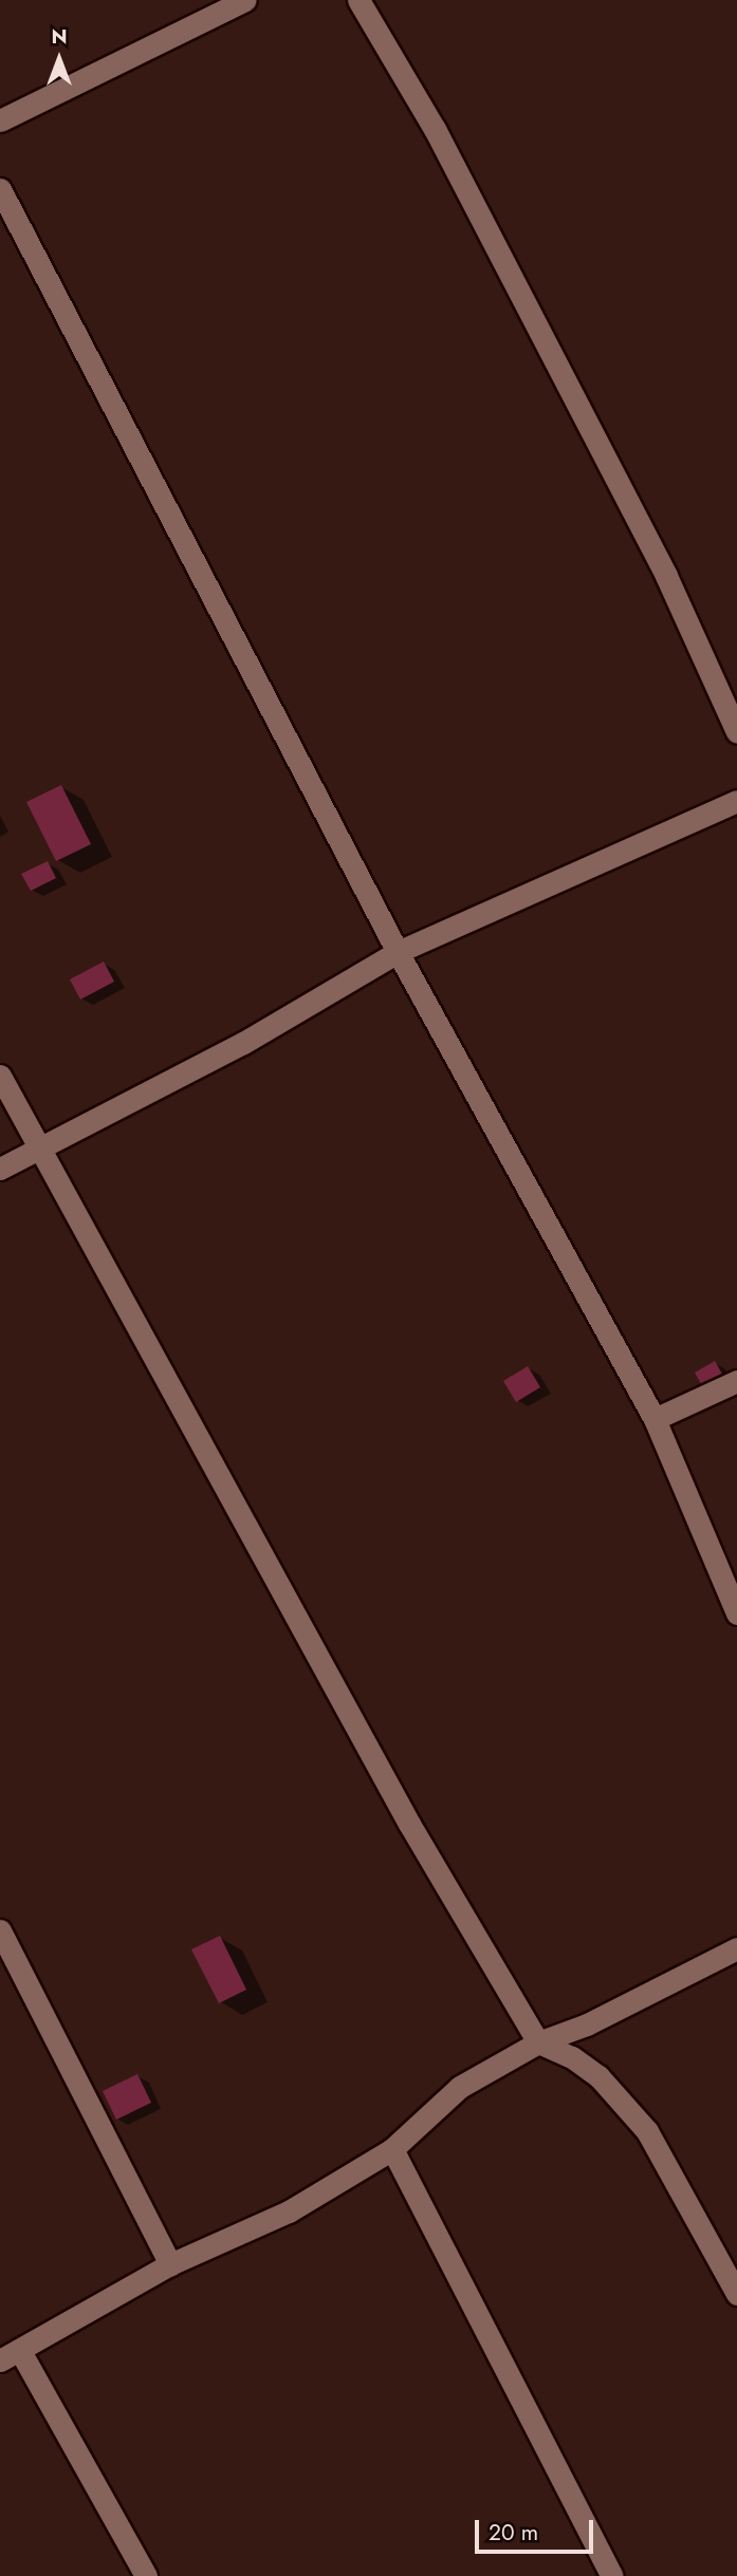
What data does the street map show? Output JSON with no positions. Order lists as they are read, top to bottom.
{
  "scale_bar": "20 m",
  "north": "top"
}
